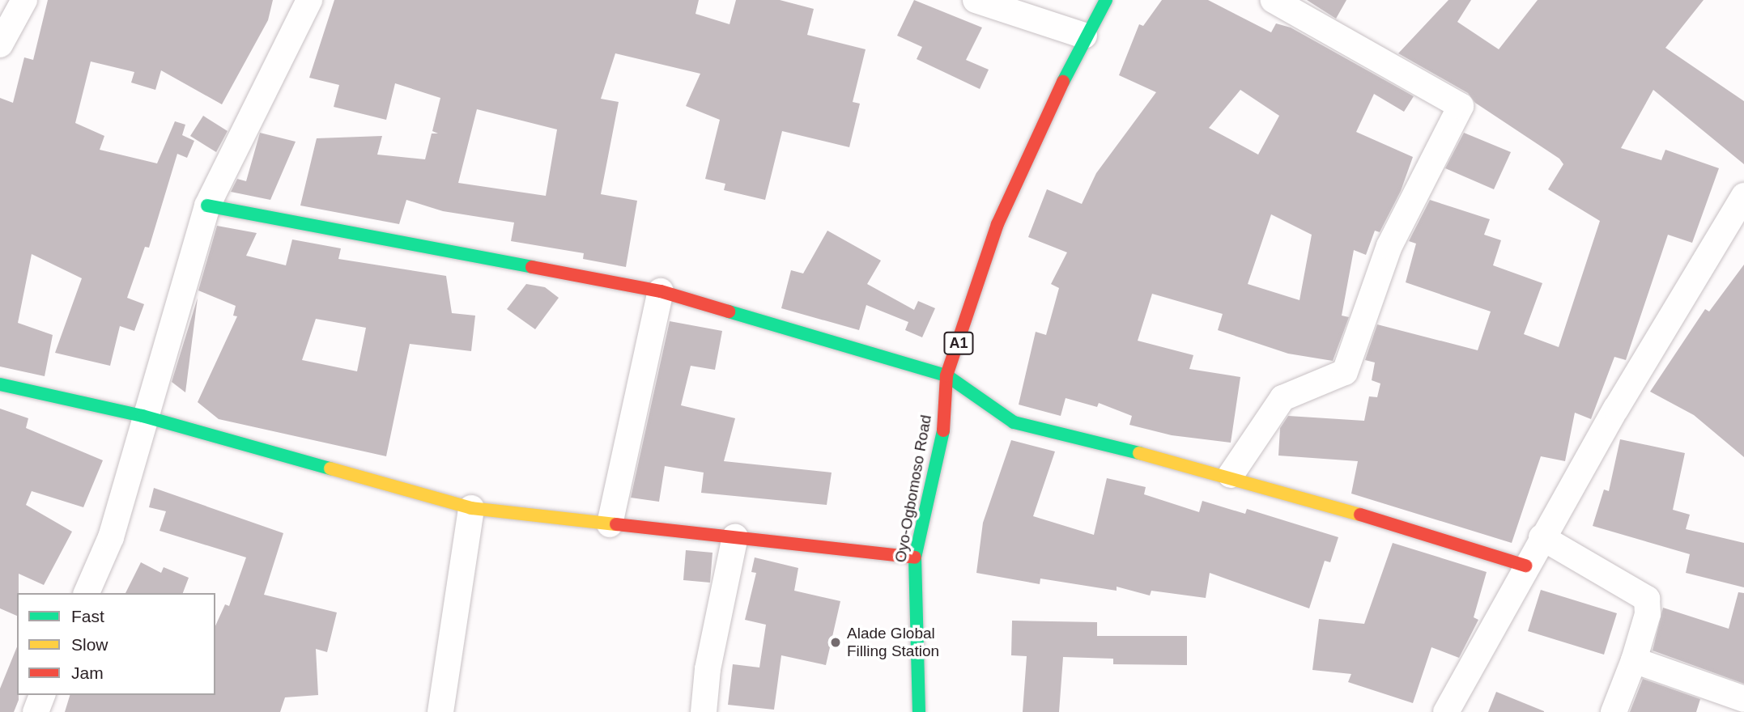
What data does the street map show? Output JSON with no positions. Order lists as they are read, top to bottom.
{
  "streets": {
    "main road": ["A1", "Oyo-Ogbomoso Road"]
  },
  "places": ["Alade Global Filling Station"],
  "legend": ["Fast", "Slow", "Jam"]
}
